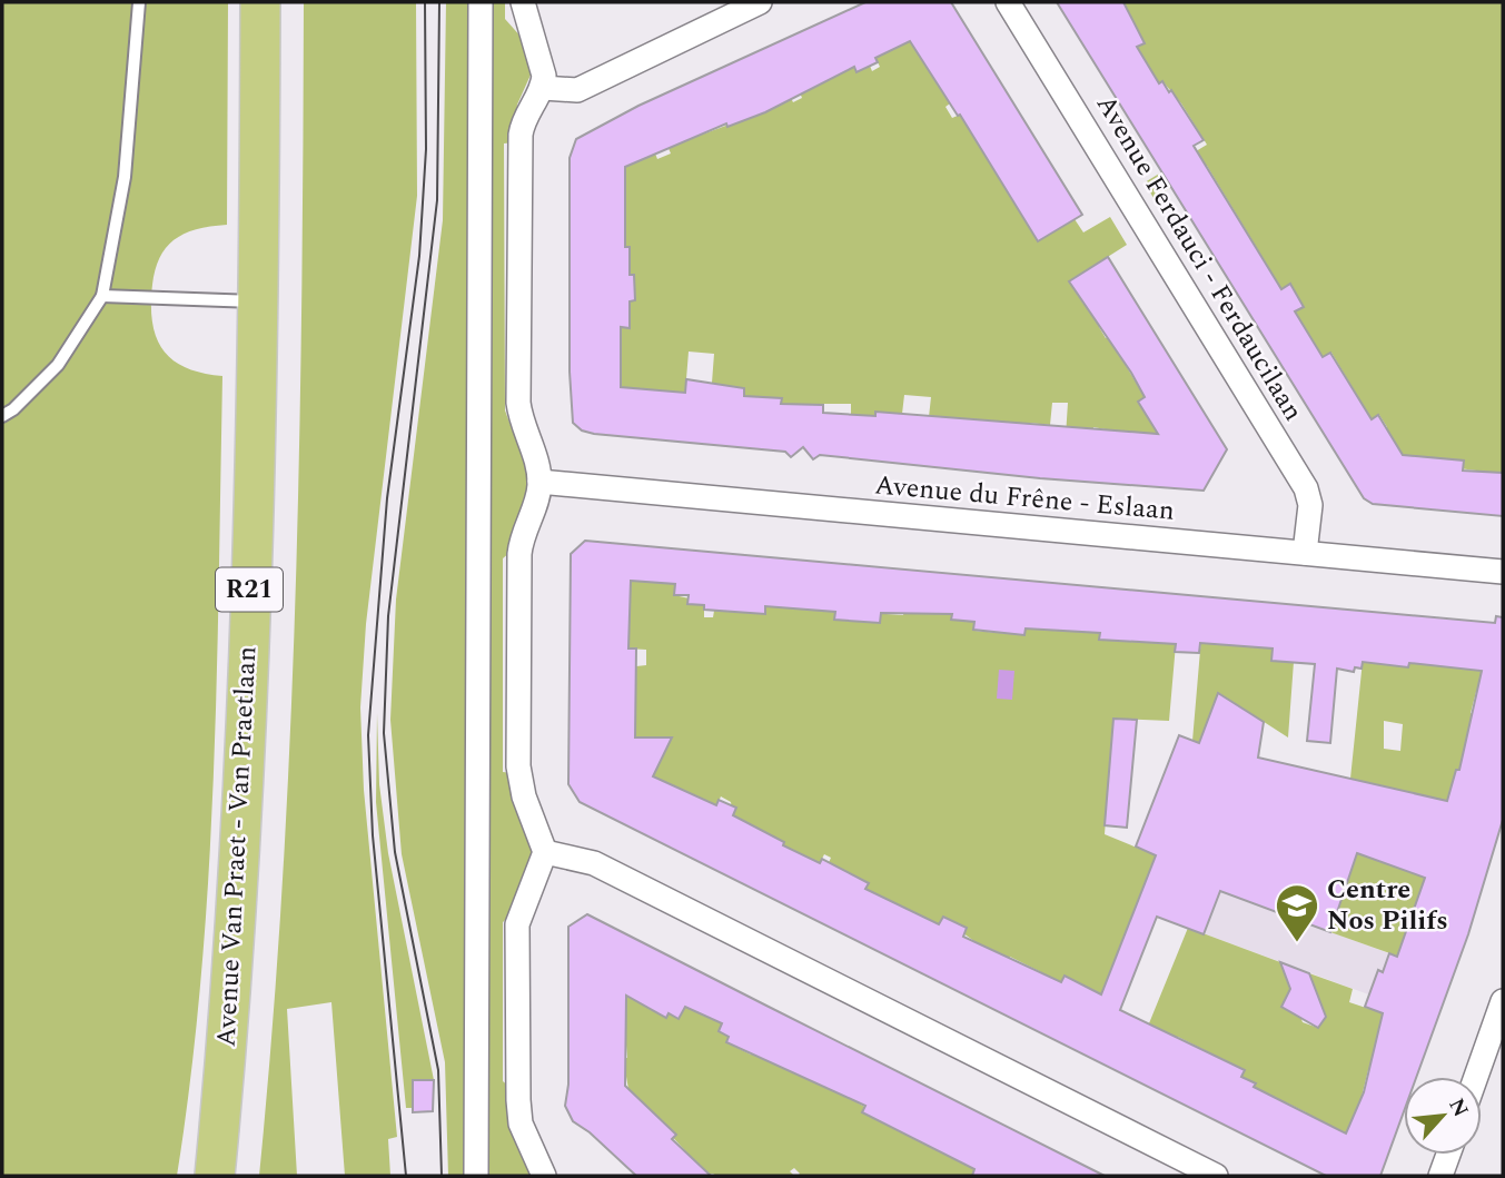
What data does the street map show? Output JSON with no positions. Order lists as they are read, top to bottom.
{
  "streets": {
    "main road": ["R21", "Avenue Van Praet - Van Praetlaan"],
    "street": ["Avenue Ferdauci - Ferdaucilaan", "Avenue du Frêne - Eslaan"]
  },
  "crossings": [
    ["Avenue Ferdauci - Ferdaucilaan", "Avenue du Frêne - Eslaan"]
  ],
  "places": {
    "school or university": ["Centre Nos Pilifs"]
  },
  "north": "top right"
}
